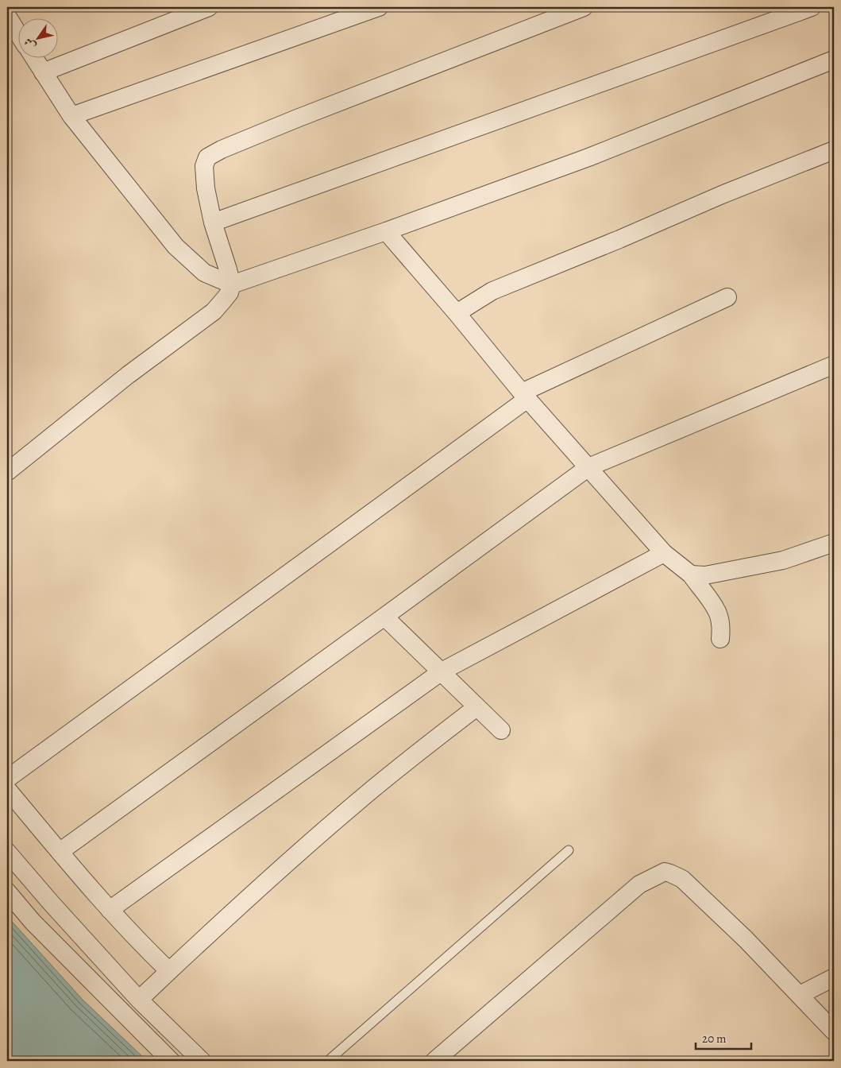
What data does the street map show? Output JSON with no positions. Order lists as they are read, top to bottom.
{
  "scale_bar": "20 m",
  "north": "bottom left"
}
